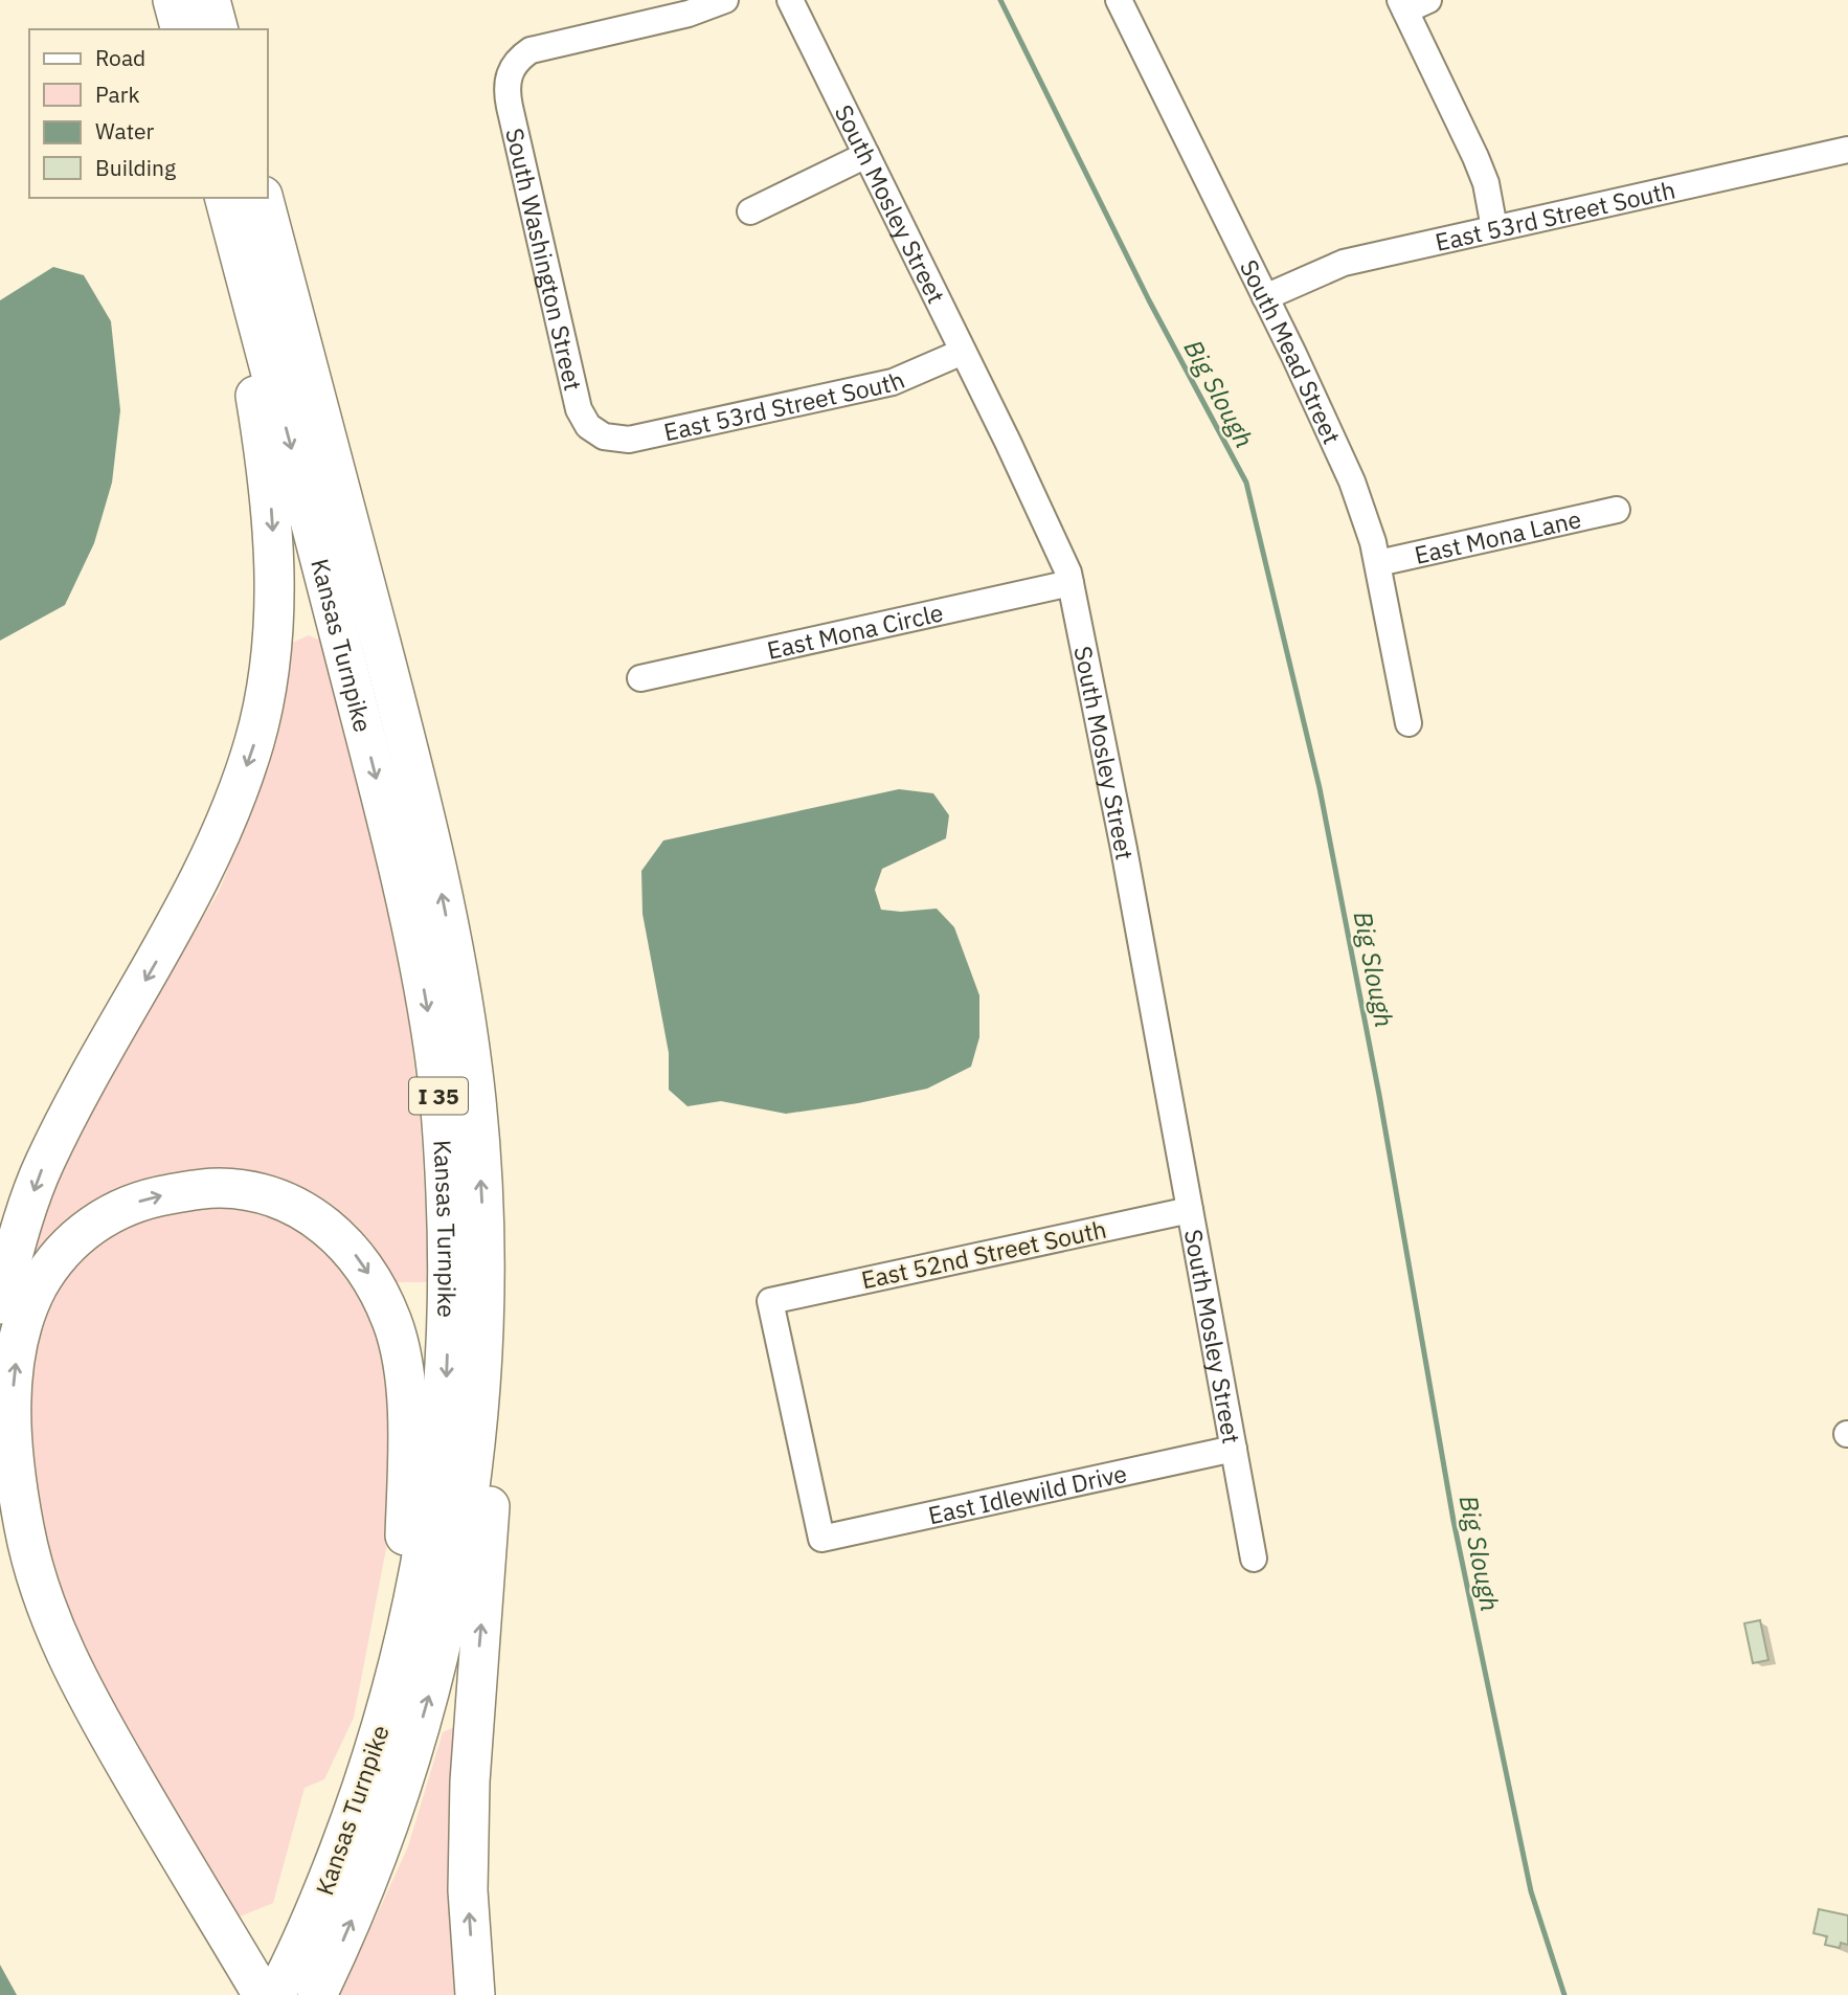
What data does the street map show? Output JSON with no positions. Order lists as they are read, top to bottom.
{
  "streets": {
    "highway": ["Kansas Turnpike", "I 35"],
    "street": [
      "South Mosley Street",
      "East 53rd Street South",
      "South Washington Street",
      "South Mead Street",
      "East Mona Lane",
      "East Mona Circle",
      "East 52nd Street South",
      "East Idlewild Drive"
    ]
  },
  "crossings": [
    ["South Mosley Street", "East 53rd Street South"],
    ["South Mosley Street", "East Mona Circle"],
    ["South Mosley Street", "East 52nd Street South"],
    ["South Mosley Street", "East Idlewild Drive"],
    ["East 53rd Street South", "South Washington Street"],
    ["East 53rd Street South", "South Mead Street"],
    ["South Mead Street", "East Mona Lane"],
    ["East 52nd Street South", "East Idlewild Drive"]
  ],
  "water": ["Big Slough"],
  "legend": [
    "Road",
    "Park",
    "Water",
    "Building"
  ]
}
